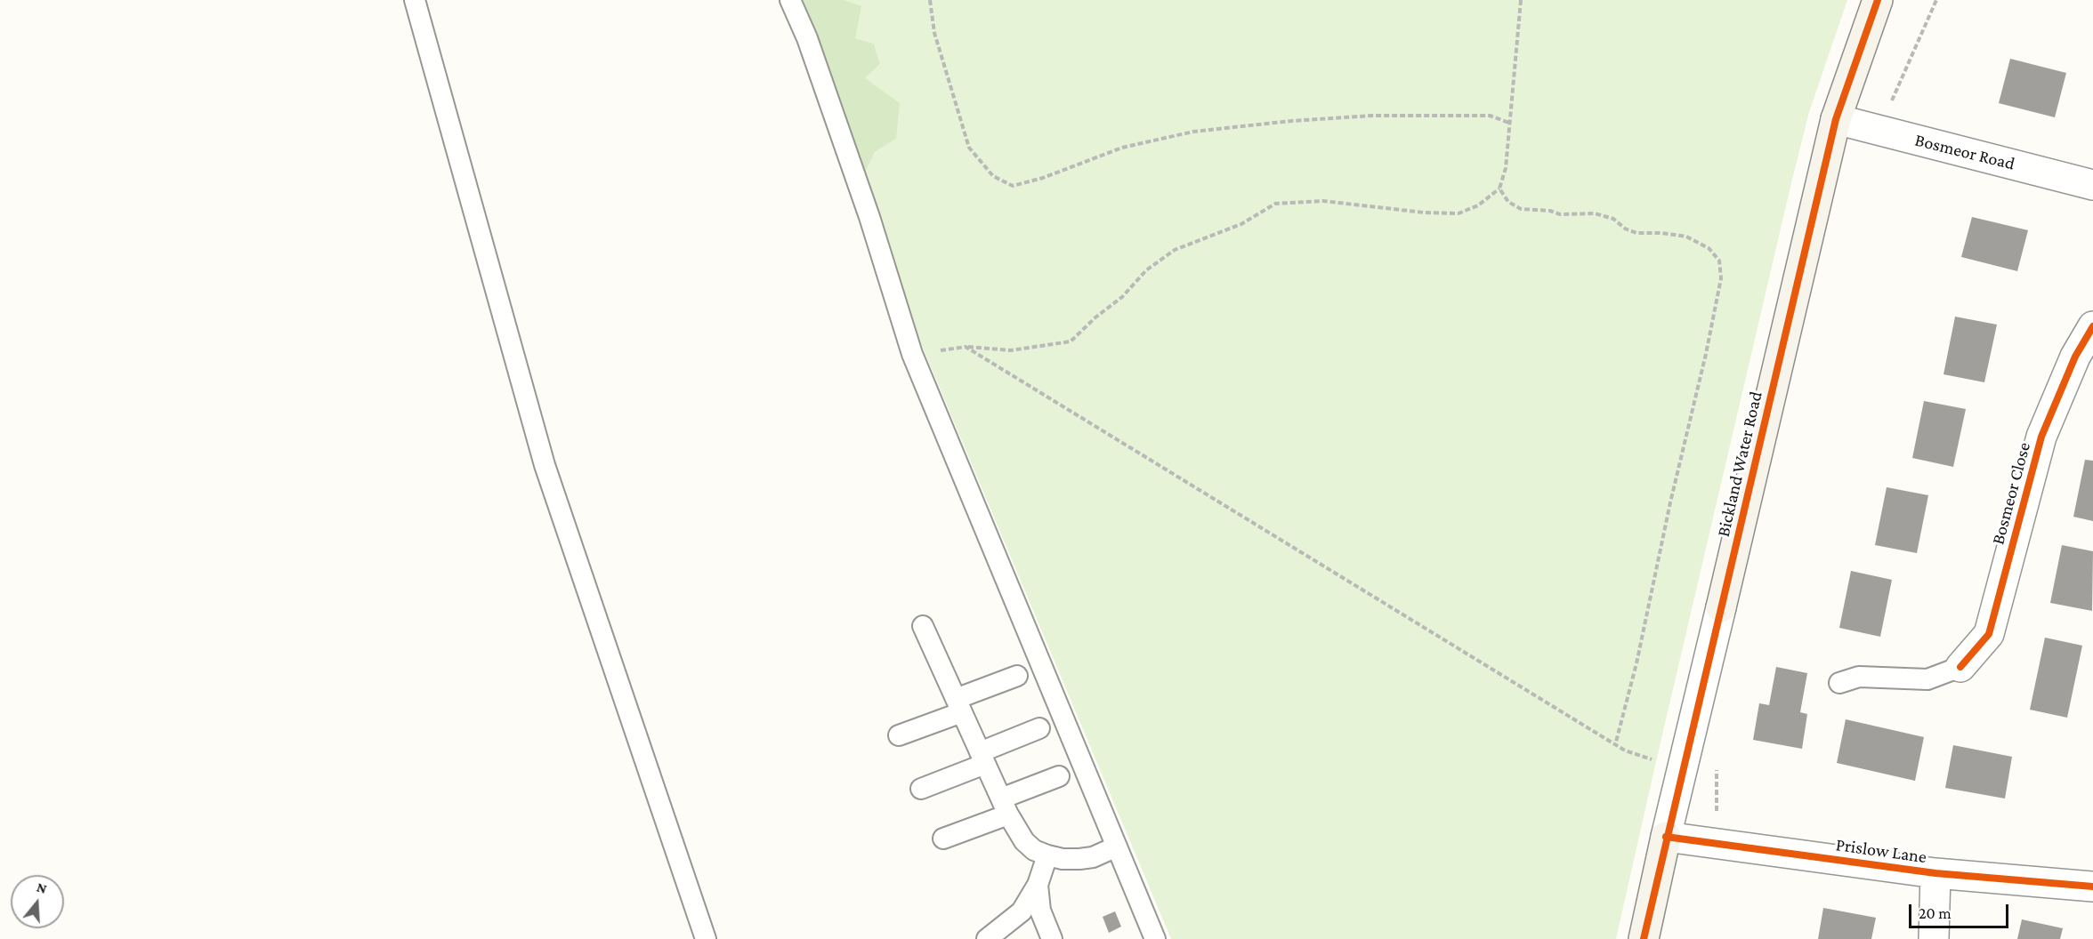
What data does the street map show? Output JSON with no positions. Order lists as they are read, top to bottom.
{
  "streets": {
    "street": [
      "Bosmeor Road",
      "Bickland Water Road",
      "Bosmeor Close",
      "Prislow Lane"
    ]
  },
  "crossings": [
    ["Bosmeor Road", "Bickland Water Road"],
    ["Bickland Water Road", "Prislow Lane"]
  ],
  "scale_bar": "20 m",
  "north": "top"
}
